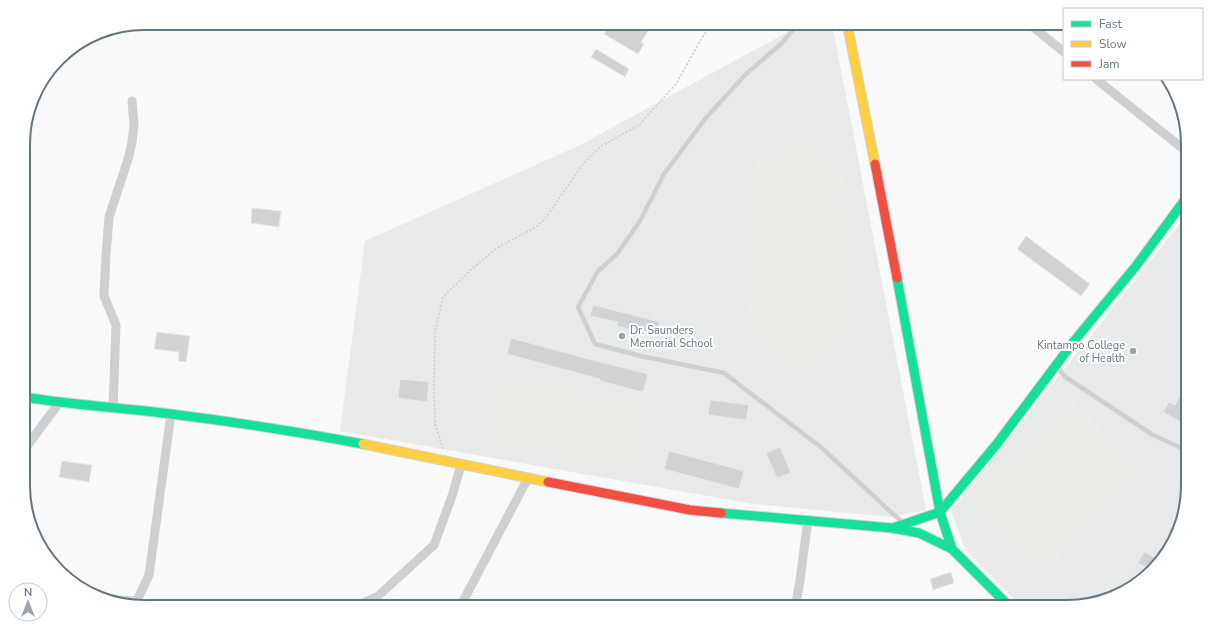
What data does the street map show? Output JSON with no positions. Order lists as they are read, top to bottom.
{
  "places": ["Dr. Saunders Memorial School", "Kintampo College of Health"],
  "legend": ["Fast", "Slow", "Jam"],
  "north": "top"
}
